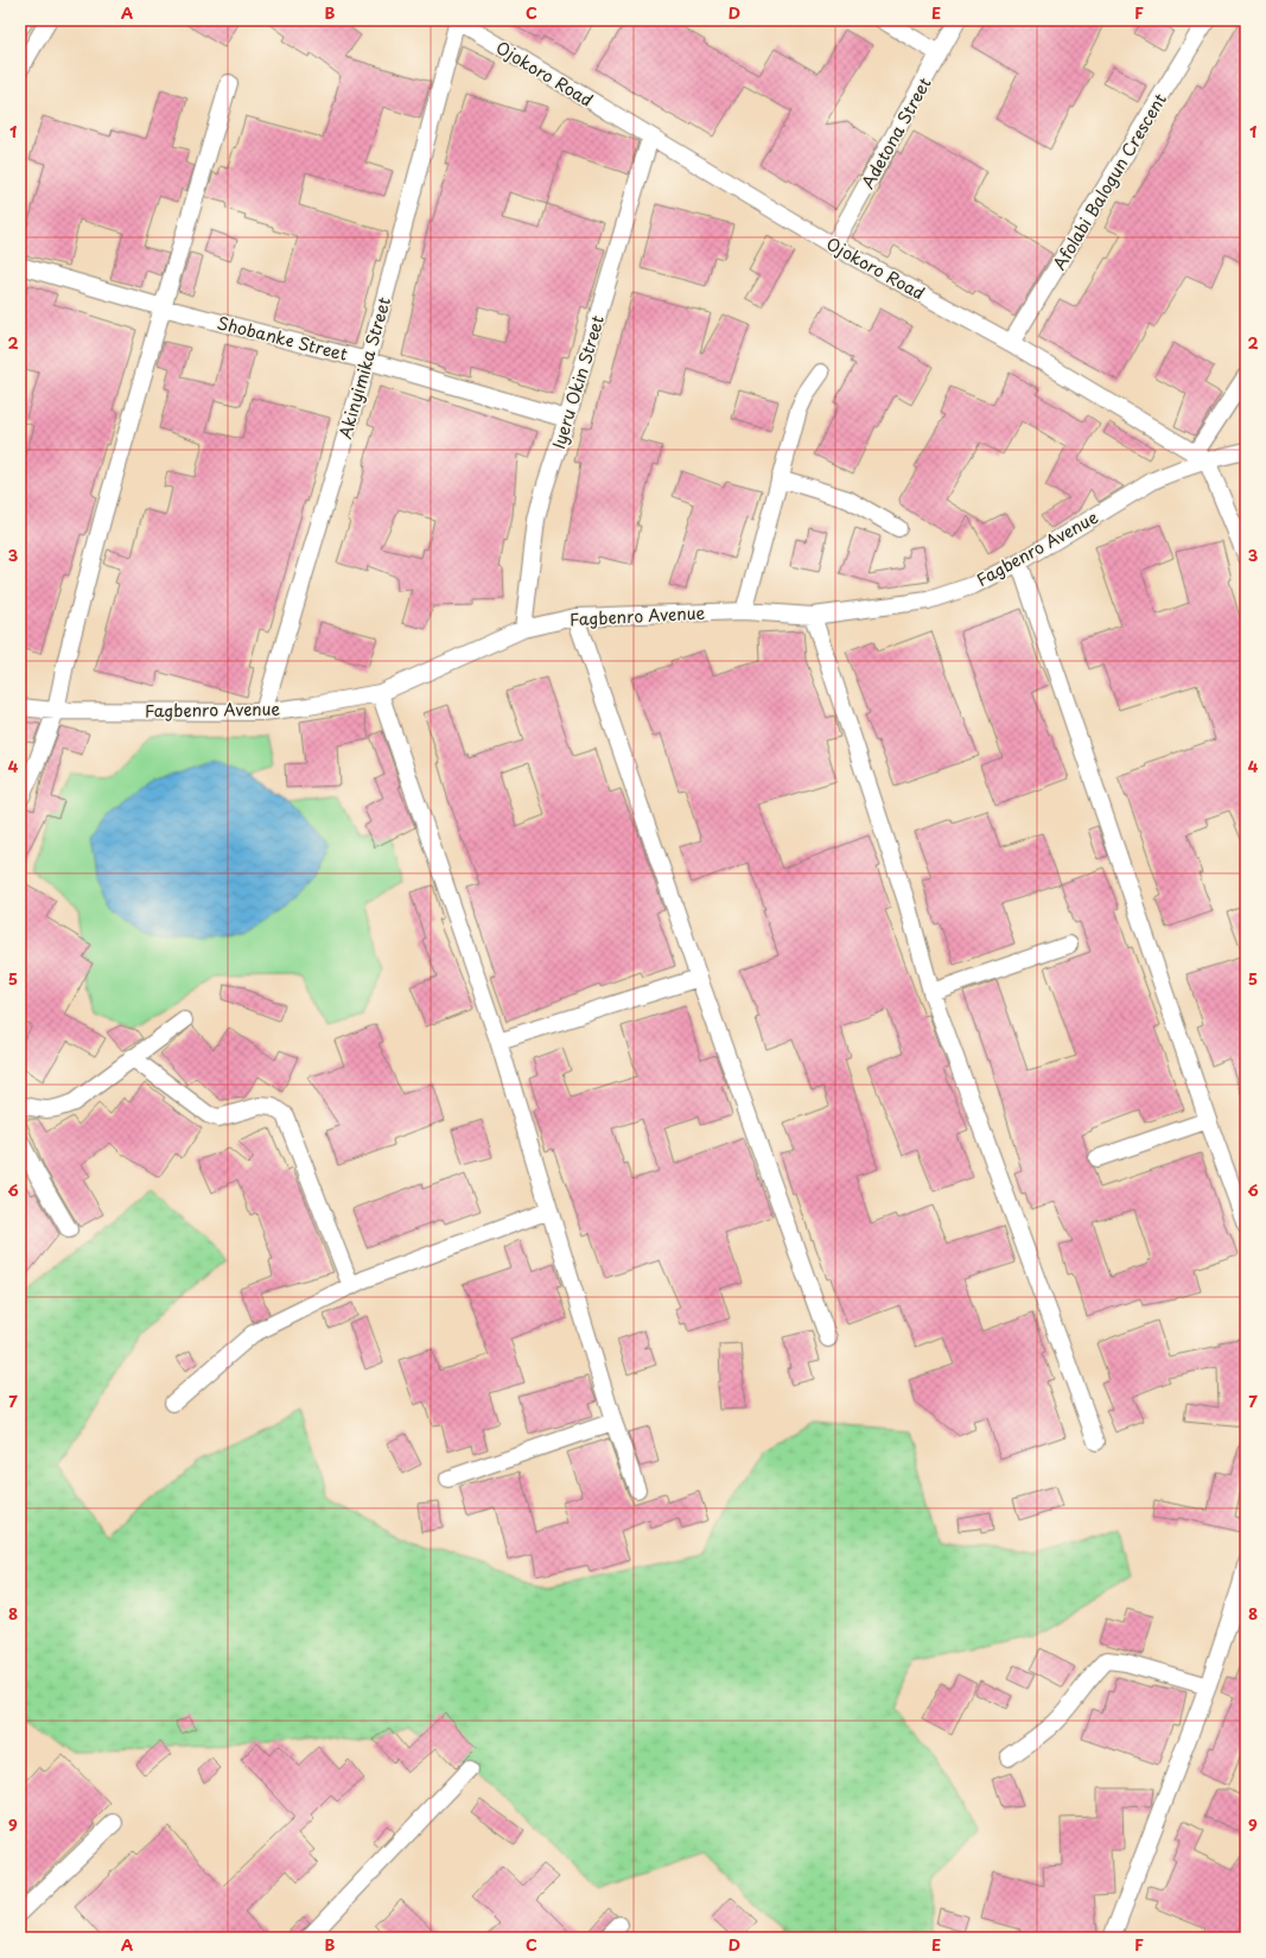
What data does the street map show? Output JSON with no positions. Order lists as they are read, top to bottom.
{
  "streets": {
    "street": [
      "Ojokoro Road",
      "Adetona Street",
      "Afolabi Balogun Crescent",
      "Shobanke Street",
      "Akinyimika Street",
      "Iyeru Okin Street",
      "Fagbenro Avenue"
    ]
  },
  "crossings": [
    ["Ojokoro Road", "Adetona Street"],
    ["Ojokoro Road", "Afolabi Balogun Crescent"],
    ["Ojokoro Road", "Akinyimika Street"],
    ["Ojokoro Road", "Iyeru Okin Street"],
    ["Ojokoro Road", "Fagbenro Avenue"],
    ["Shobanke Street", "Akinyimika Street"],
    ["Shobanke Street", "Iyeru Okin Street"],
    ["Akinyimika Street", "Fagbenro Avenue"],
    ["Iyeru Okin Street", "Fagbenro Avenue"]
  ],
  "grid": {
    "columns": [
      "A",
      "B",
      "C",
      "D",
      "E",
      "F"
    ],
    "rows": [
      "1",
      "2",
      "3",
      "4",
      "5",
      "6",
      "7",
      "8",
      "9"
    ]
  }
}
